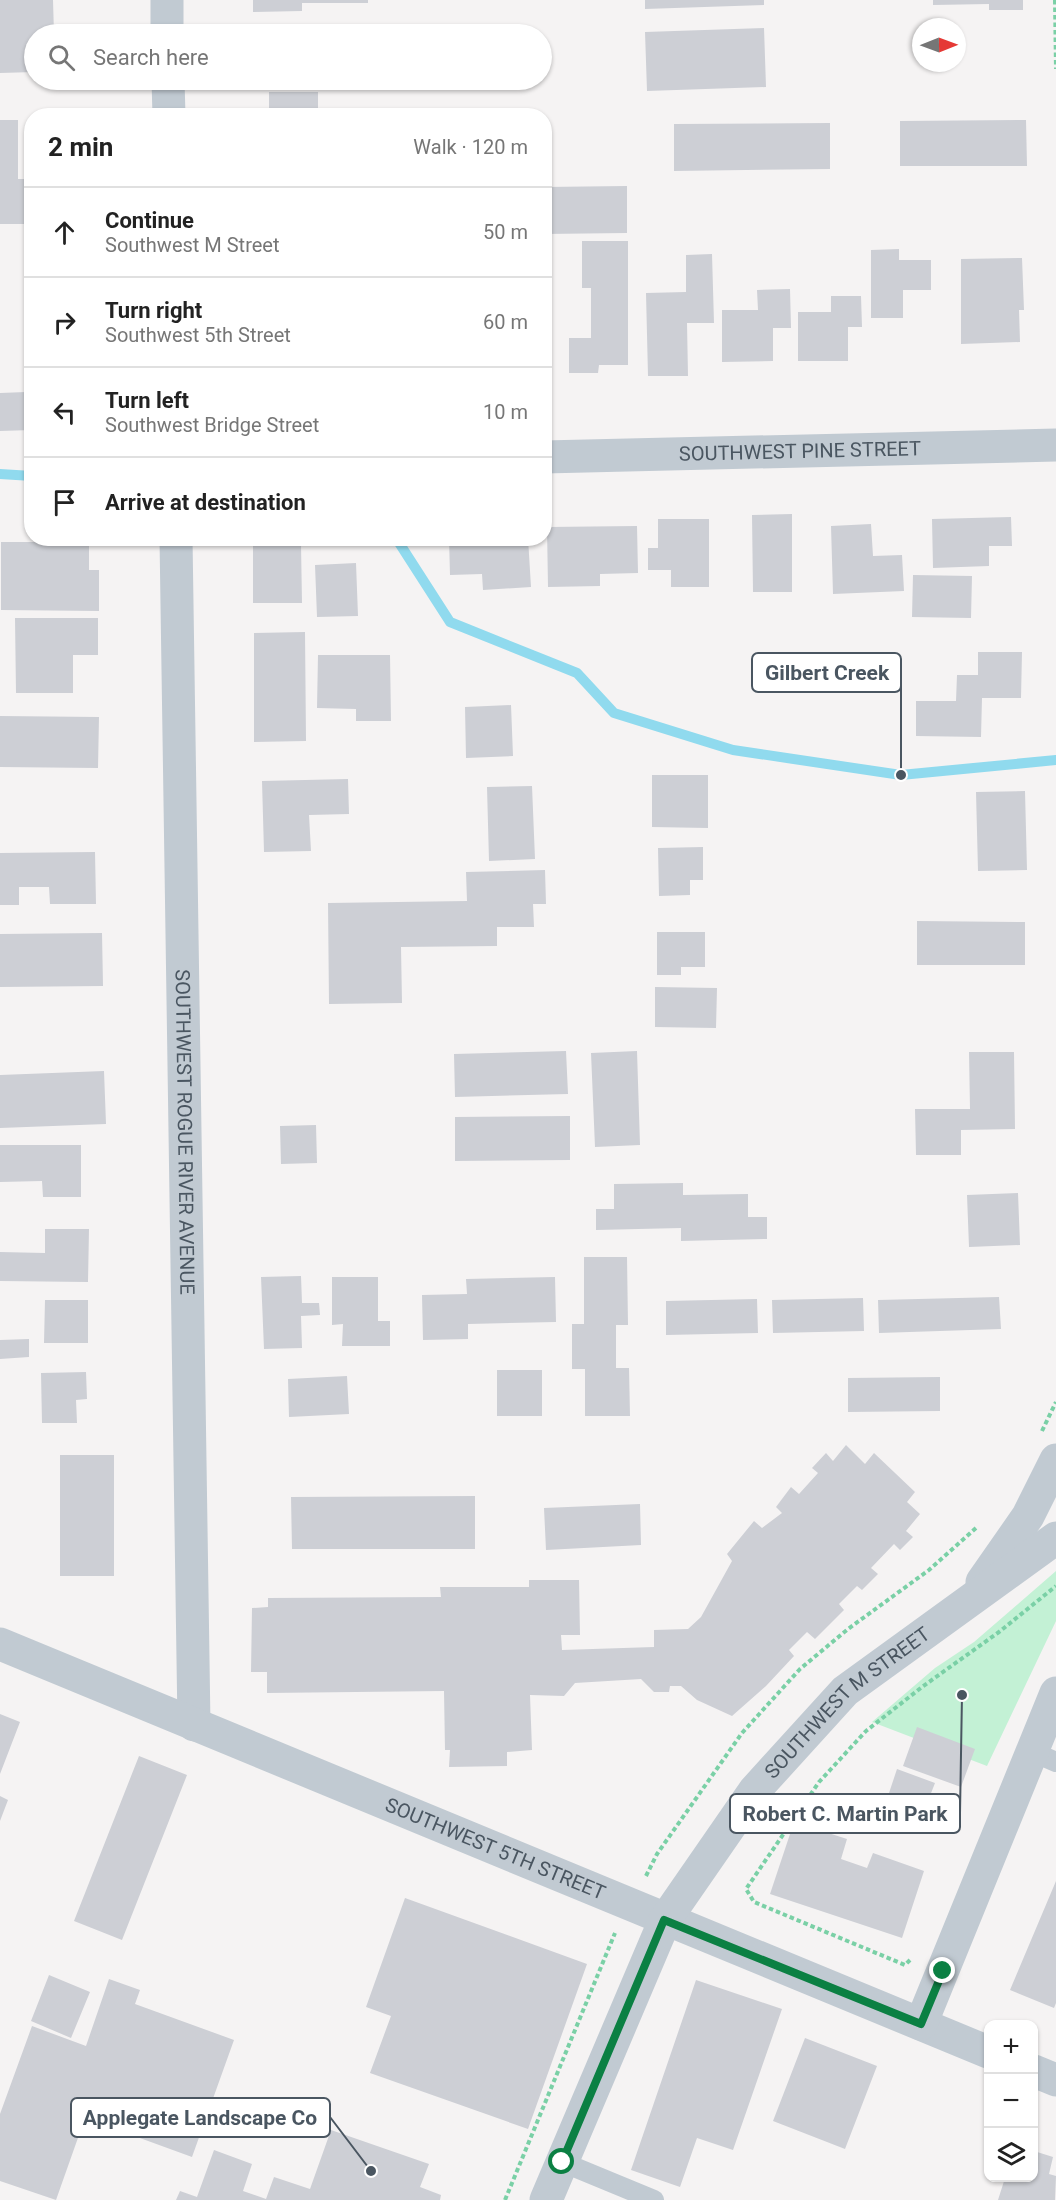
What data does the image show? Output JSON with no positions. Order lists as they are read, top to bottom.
{
  "streets": {
    "street": [
      "SOUTHWEST PINE STREET",
      "SOUTHWEST ROGUE RIVER AVENUE",
      "SOUTHWEST M STREET",
      "SOUTHWEST 5TH STREET"
    ]
  },
  "crossings": [
    ["SOUTHWEST ROGUE RIVER AVENUE", "SOUTHWEST 5TH STREET"],
    ["SOUTHWEST M STREET", "SOUTHWEST 5TH STREET"]
  ],
  "places": ["Gilbert Creek", "Robert C. Martin Park", "Applegate Landscape Co"],
  "north": "right",
  "page": {
    "search": "Search here",
    "heading": ["2 min", "Walk · 120 m"],
    "list": [
      ["Continue", "Southwest M Street", "50 m"],
      ["Turn right", "Southwest 5th Street", "60 m"],
      ["Turn left", "Southwest Bridge Street", "10 m"],
      "Arrive at destination"
    ],
    "map_buttons": ["+", "−"]
  }
}
